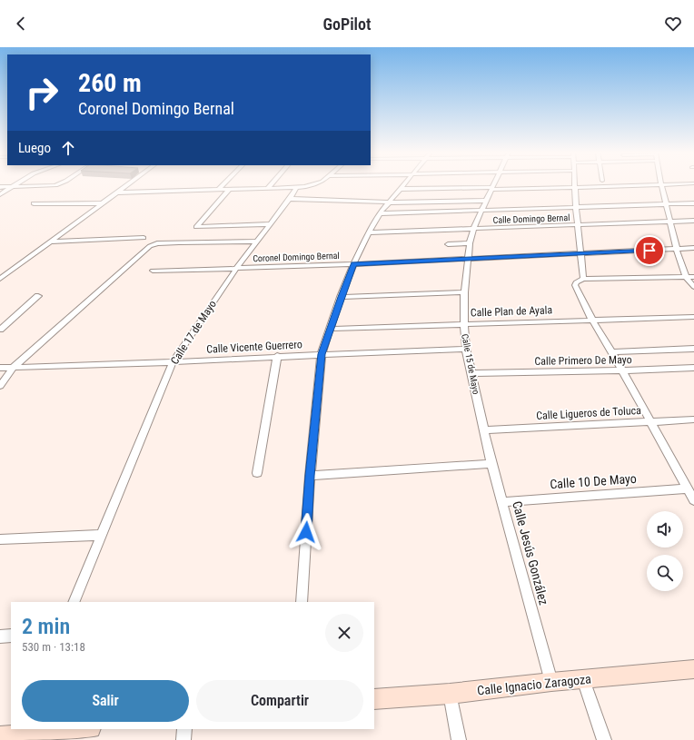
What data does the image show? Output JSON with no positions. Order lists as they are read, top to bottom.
{
  "streets": {
    "main road": ["Calle Ignacio Zaragoza"],
    "street": [
      "Calle Domingo Bernal",
      "Coronel Domingo Bernal",
      "Calle Plan de Ayala",
      "Calle 17 de Mayo",
      "Calle Vicente Guerrero",
      "Calle Primero De Mayo",
      "Calle 15 de Mayo",
      "Calle Ligueros de Toluca",
      "Calle 10 De Mayo",
      "Calle Jesús González"
    ]
  },
  "crossings": [
    ["Calle Domingo Bernal", "Calle 15 de Mayo"],
    ["Coronel Domingo Bernal", "Calle 17 de Mayo"],
    ["Coronel Domingo Bernal", "Calle 15 de Mayo"],
    ["Calle Plan de Ayala", "Calle 15 de Mayo"],
    ["Calle 17 de Mayo", "Calle Vicente Guerrero"],
    ["Calle Vicente Guerrero", "Calle 15 de Mayo"],
    ["Calle Primero De Mayo", "Calle 15 de Mayo"],
    ["Calle 15 de Mayo", "Calle Ligueros de Toluca"],
    ["Calle 15 de Mayo", "Calle Jesús González"],
    ["Calle Ligueros de Toluca", "Calle Jesús González"],
    ["Calle 10 De Mayo", "Calle Jesús González"],
    ["Calle Jesús González", "Calle Ignacio Zaragoza"]
  ],
  "page": {
    "header": "GoPilot",
    "turn": ["260 m", "Coronel Domingo Bernal"],
    "then": "Luego",
    "heading": ["2 min", "530 m · 13:18"],
    "buttons": ["Salir", "Compartir"]
  }
}
